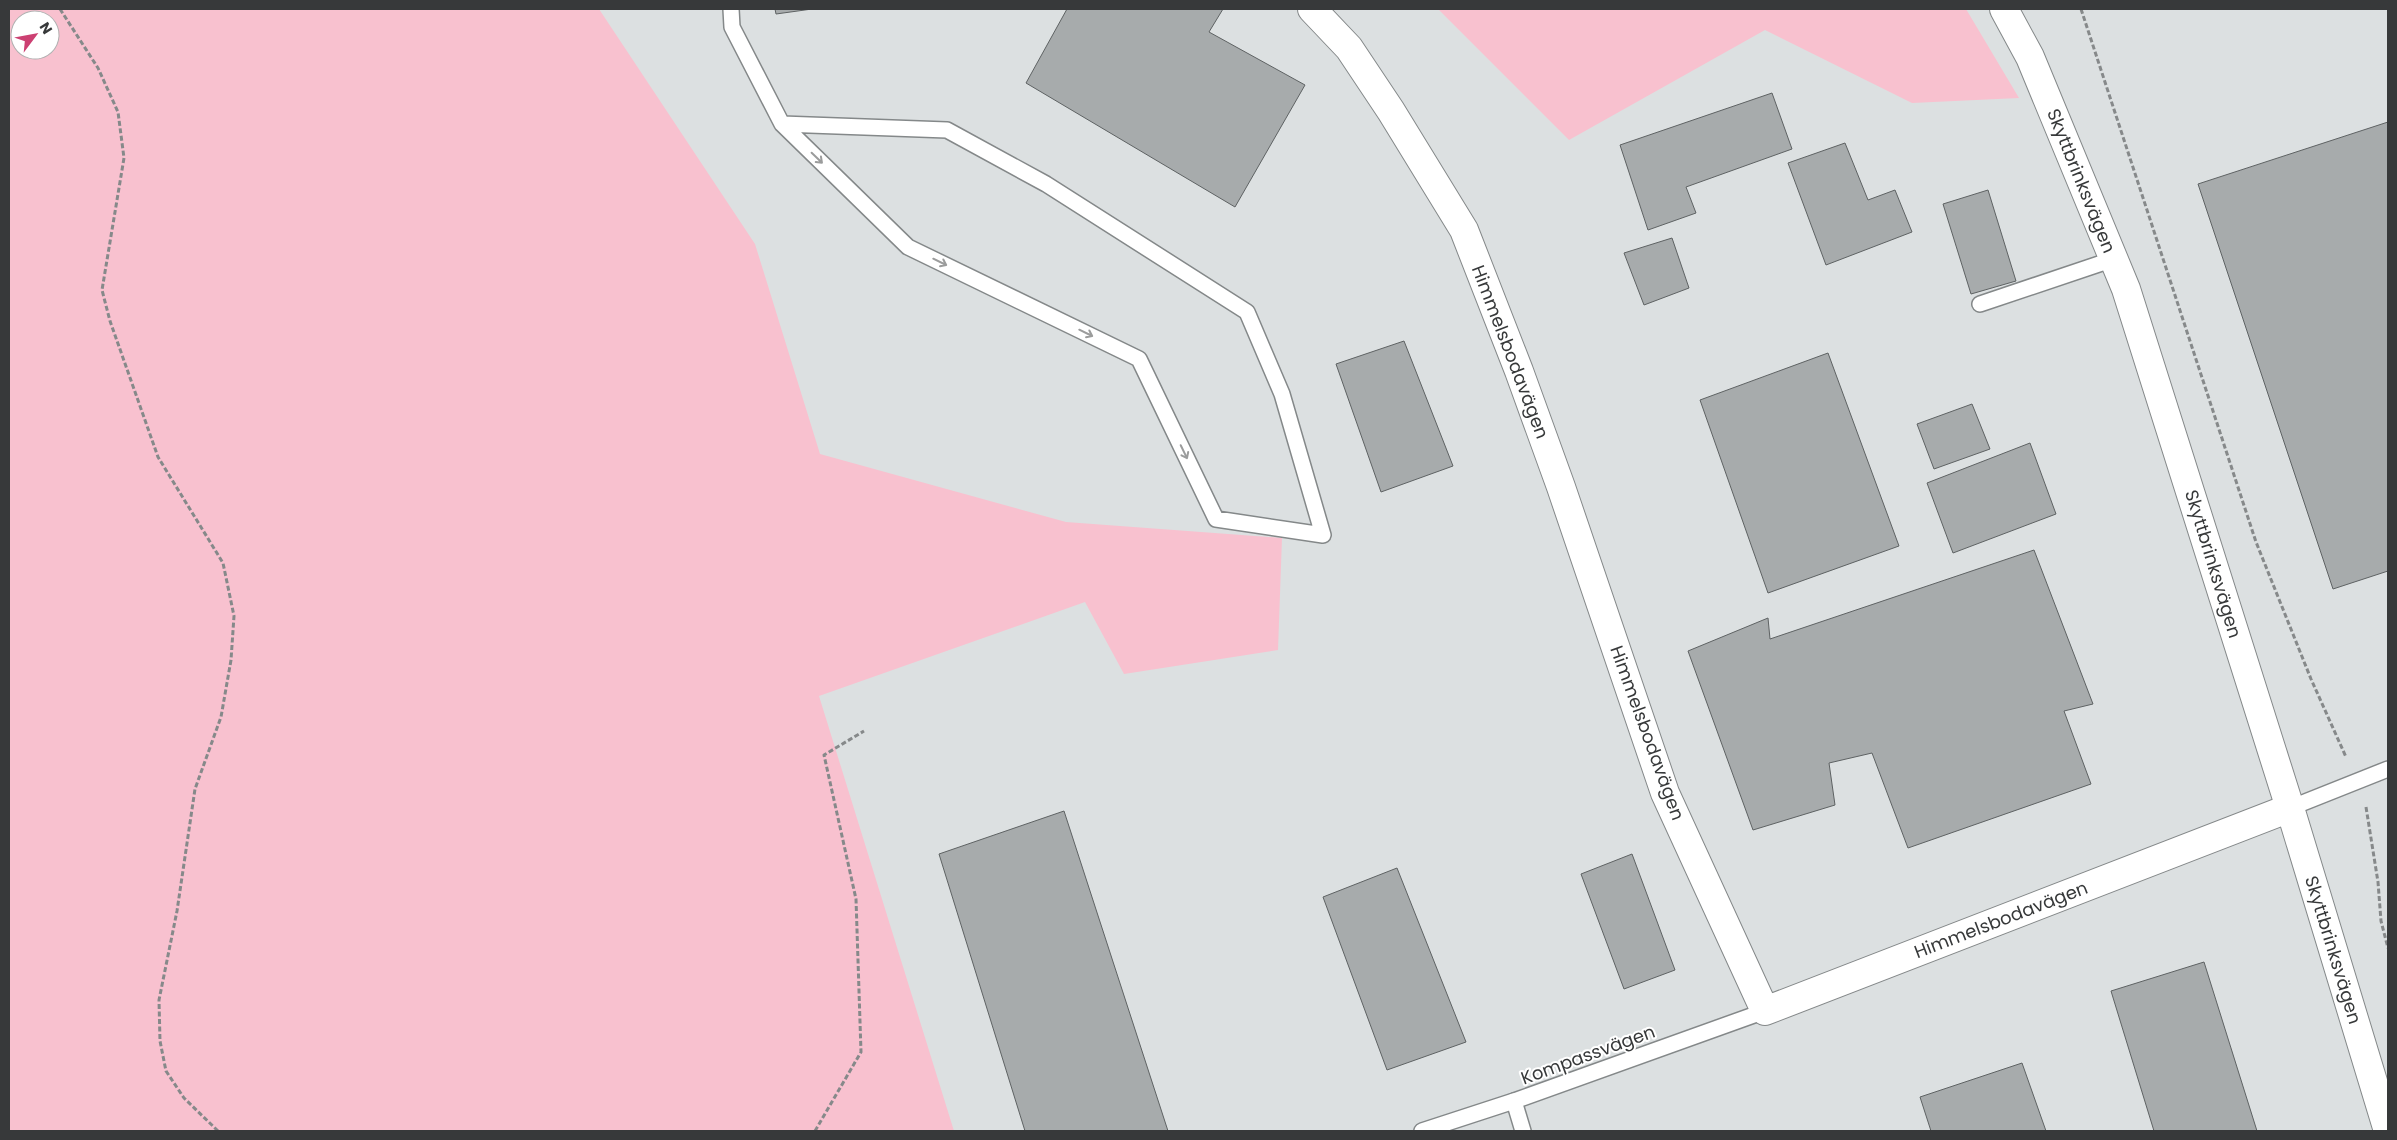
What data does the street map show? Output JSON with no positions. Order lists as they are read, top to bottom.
{
  "streets": {
    "street": ["Skyttbrinksvägen", "Himmelsbodavägen"],
    "lane": ["Kompassvägen"]
  },
  "crossings": [
    ["Skyttbrinksvägen", "Himmelsbodavägen"],
    ["Himmelsbodavägen", "Kompassvägen"]
  ],
  "north": "top right"
}
